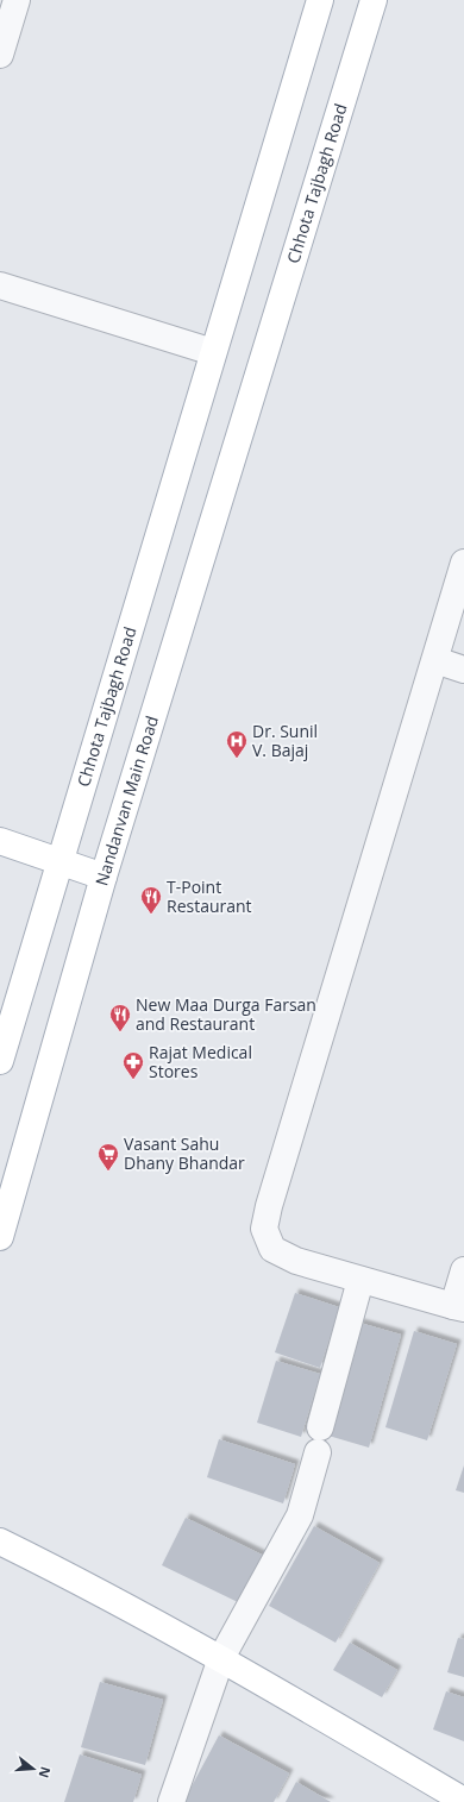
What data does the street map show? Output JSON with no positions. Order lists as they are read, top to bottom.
{
  "streets": {
    "main road": ["Chhota Tajbagh Road", "Nandanvan Main Road"]
  },
  "crossings": [
    ["Chhota Tajbagh Road", "Nandanvan Main Road"]
  ],
  "places": {
    "hospital": ["Dr. Sunil V. Bajaj"],
    "restaurant": ["T-Point Restaurant", "New Maa Durga Farsan and Restaurant"],
    "pharmacy": ["Rajat Medical Stores"],
    "supermarket": ["Vasant Sahu Dhany Bhandar"]
  },
  "north": "right"
}
